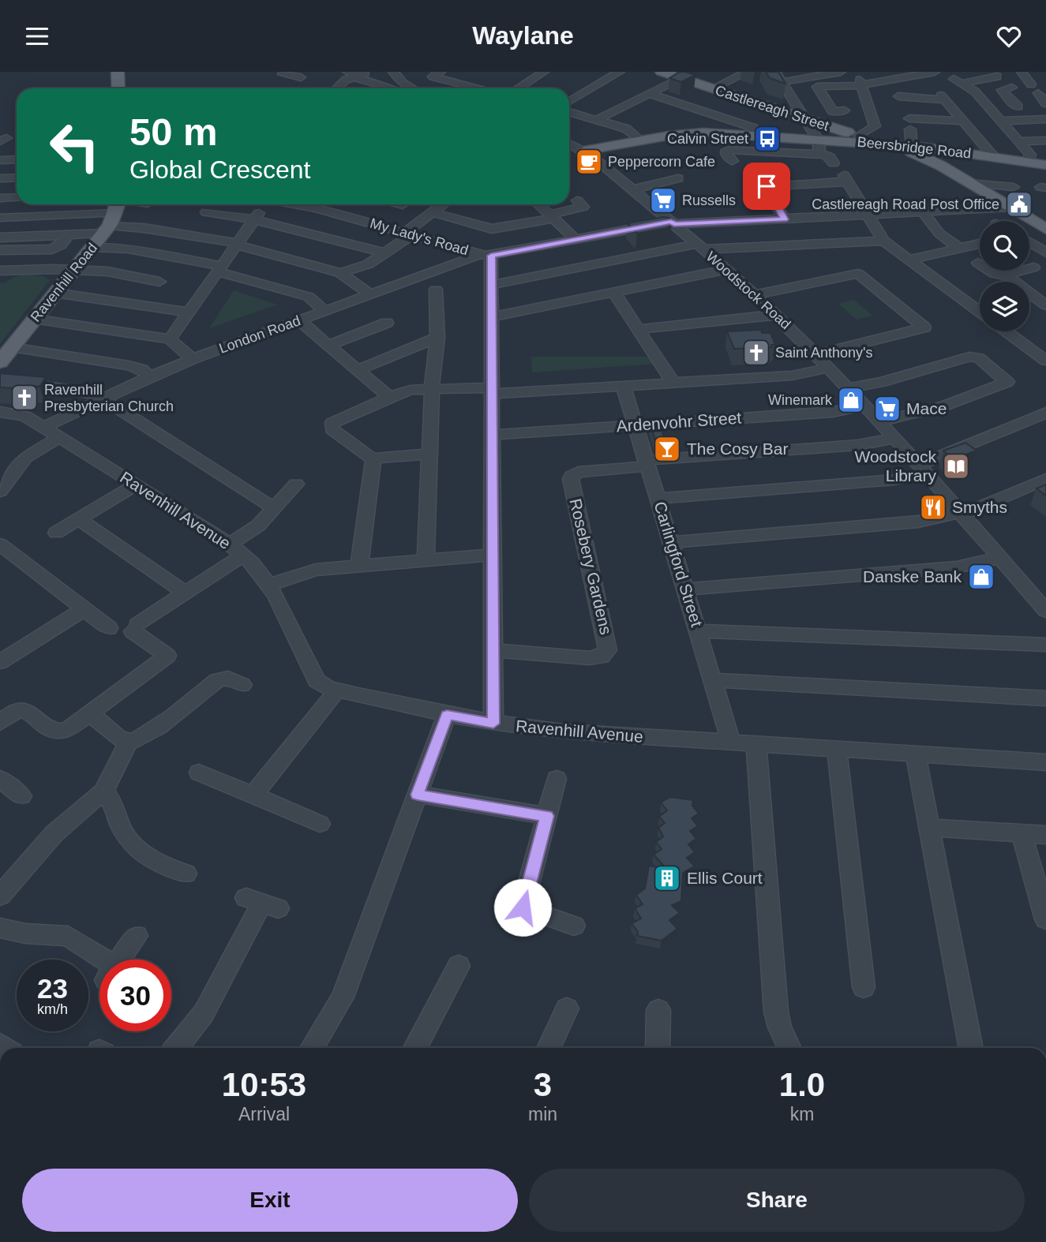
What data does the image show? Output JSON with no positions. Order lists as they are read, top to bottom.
{
  "streets": {
    "main road": ["Castlereagh Street", "Beersbridge Road", "Ravenhill Road"],
    "street": [
      "My Lady's Road",
      "Woodstock Road",
      "London Road",
      "Ardenvohr Street",
      "Ravenhill Avenue",
      "Carlingford Street",
      "Rosebery Gardens"
    ]
  },
  "crossings": [
    ["Castlereagh Street", "Beersbridge Road"],
    ["Beersbridge Road", "Woodstock Road"],
    ["My Lady's Road", "Woodstock Road"],
    ["My Lady's Road", "London Road"],
    ["Woodstock Road", "Ardenvohr Street"],
    ["London Road", "Ravenhill Avenue"],
    ["Ardenvohr Street", "Carlingford Street"],
    ["Ravenhill Avenue", "Carlingford Street"],
    ["Carlingford Street", "Rosebery Gardens"]
  ],
  "places": {
    "bus stop": ["Calvin Street"],
    "cafe": ["Peppercorn Cafe"],
    "supermarket": ["Russells", "Mace"],
    "public building": ["Castlereagh Road Post Office"],
    "church": ["Saint Anthony's", "Ravenhill Presbyterian Church"],
    "shop": ["Winemark", "Danske Bank"],
    "bar": ["The Cosy Bar"],
    "library": ["Woodstock Library"],
    "restaurant": ["Smyths"],
    "building": ["Ellis Court"]
  },
  "page": {
    "header": "Waylane",
    "turn": ["50 m", "Global Crescent"],
    "speed": "23 km/h",
    "limit": "30",
    "eta": [
      "10:53",
      "Arrival",
      "3",
      "min",
      "1.0",
      "km"
    ],
    "buttons": ["Exit", "Share"]
  }
}
